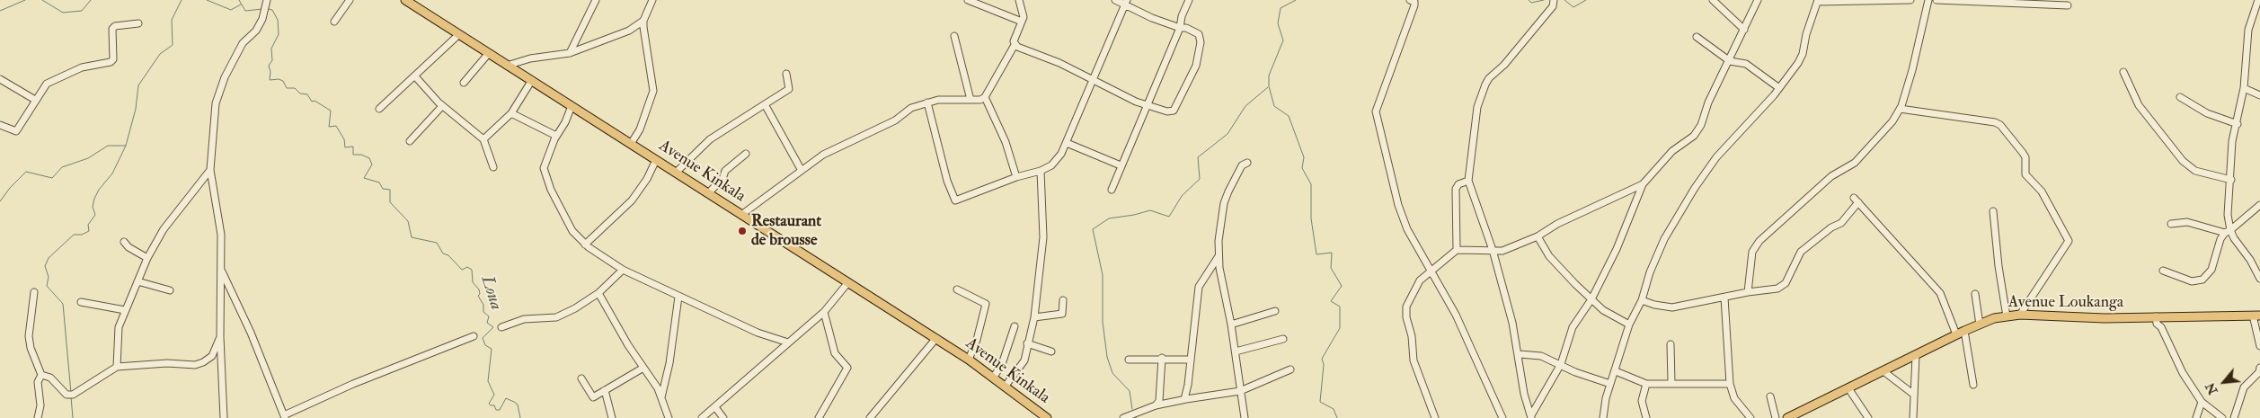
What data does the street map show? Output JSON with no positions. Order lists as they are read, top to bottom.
{
  "streets": {
    "main road": ["Avenue Kinkala", "Avenue Loukanga"]
  },
  "water": ["Loua"],
  "places": ["Restaurant de brousse"],
  "north": "bottom left"
}
